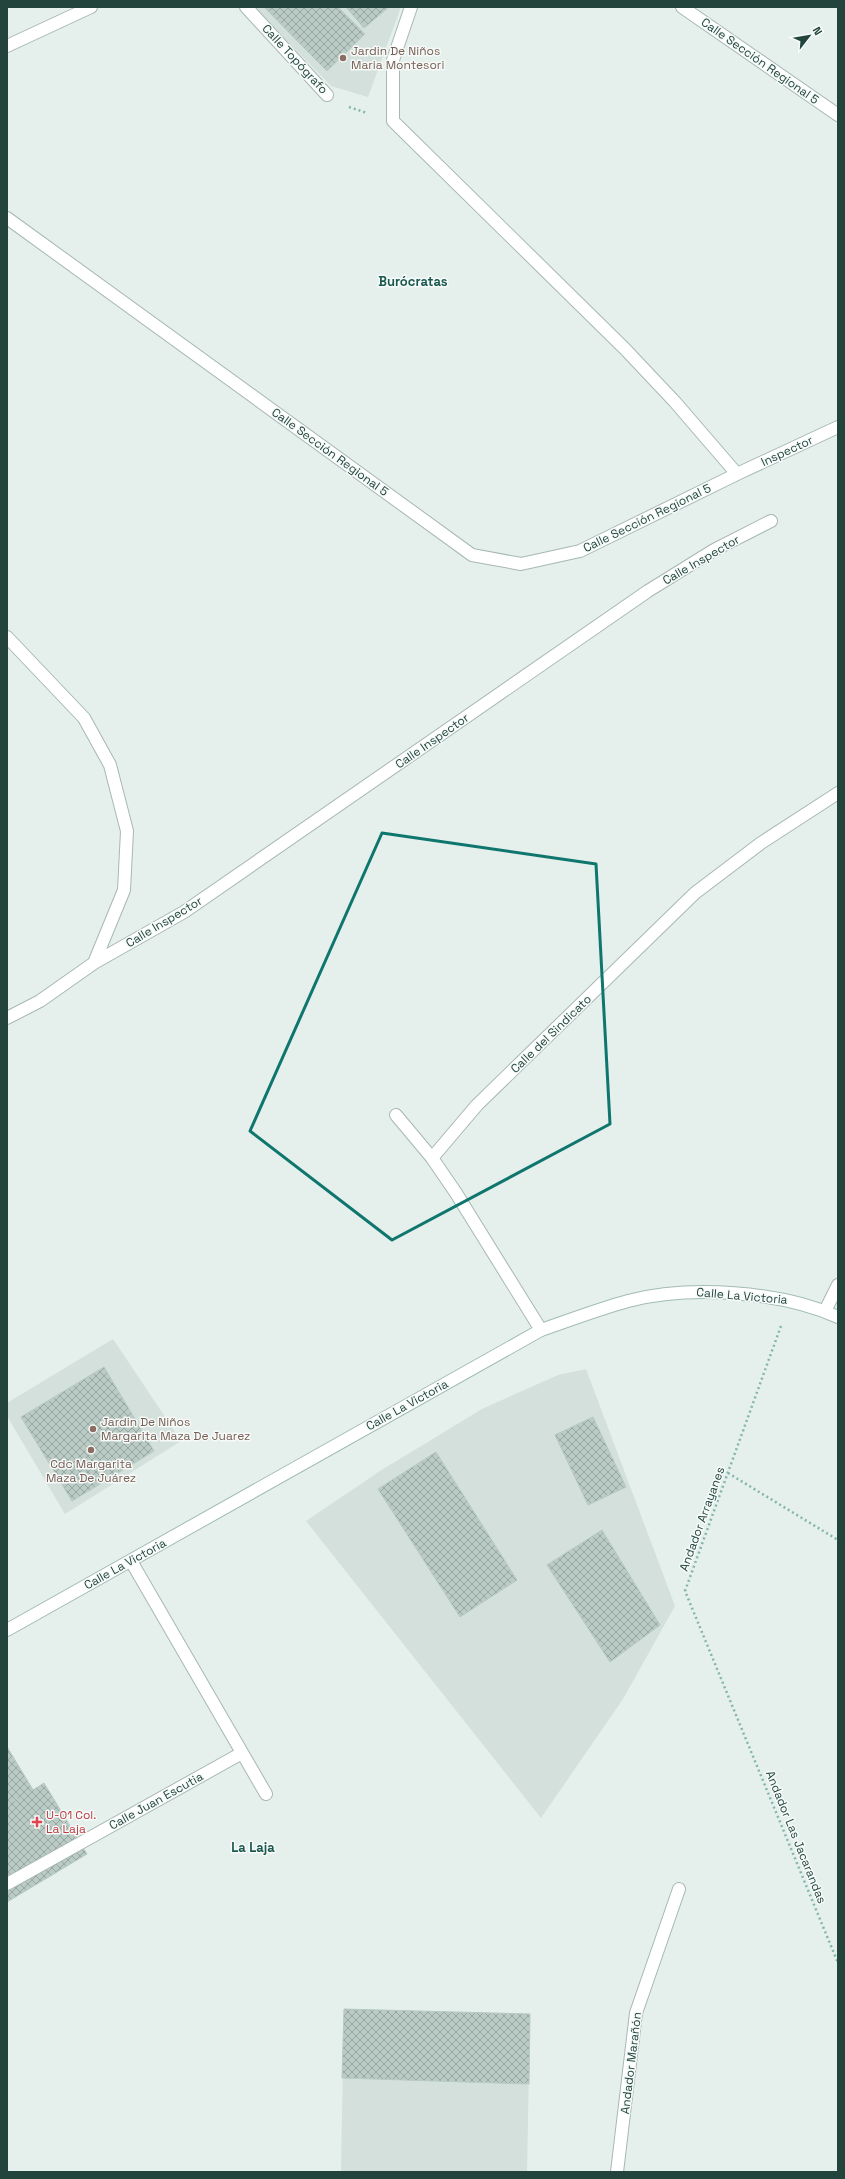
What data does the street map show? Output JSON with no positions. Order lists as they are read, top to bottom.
{
  "streets": {
    "street": [
      "Calle Topógrafo",
      "Calle Sección Regional 5",
      "Inspector",
      "Calle Inspector",
      "Calle del Sindicato",
      "Calle La Victoria",
      "Calle Juan Escutia",
      "Andador Marañón"
    ],
    "path": ["Andador Arrayanes", "Andador Las Jacarandas"]
  },
  "crossings": [
    ["Calle Sección Regional 5", "Inspector"],
    ["Calle La Victoria", "Andador Arrayanes"],
    ["Andador Arrayanes", "Andador Las Jacarandas"]
  ],
  "districts": ["Burócratas", "La Laja"],
  "places": {
    "other": ["Jardin De Niños Maria Montesori", "Jardin De Niños Margarita Maza De Juarez", "Cdc Margarita Maza De Juárez"],
    "health": ["U-01 Col. La Laja"]
  },
  "north": "top right"
}
